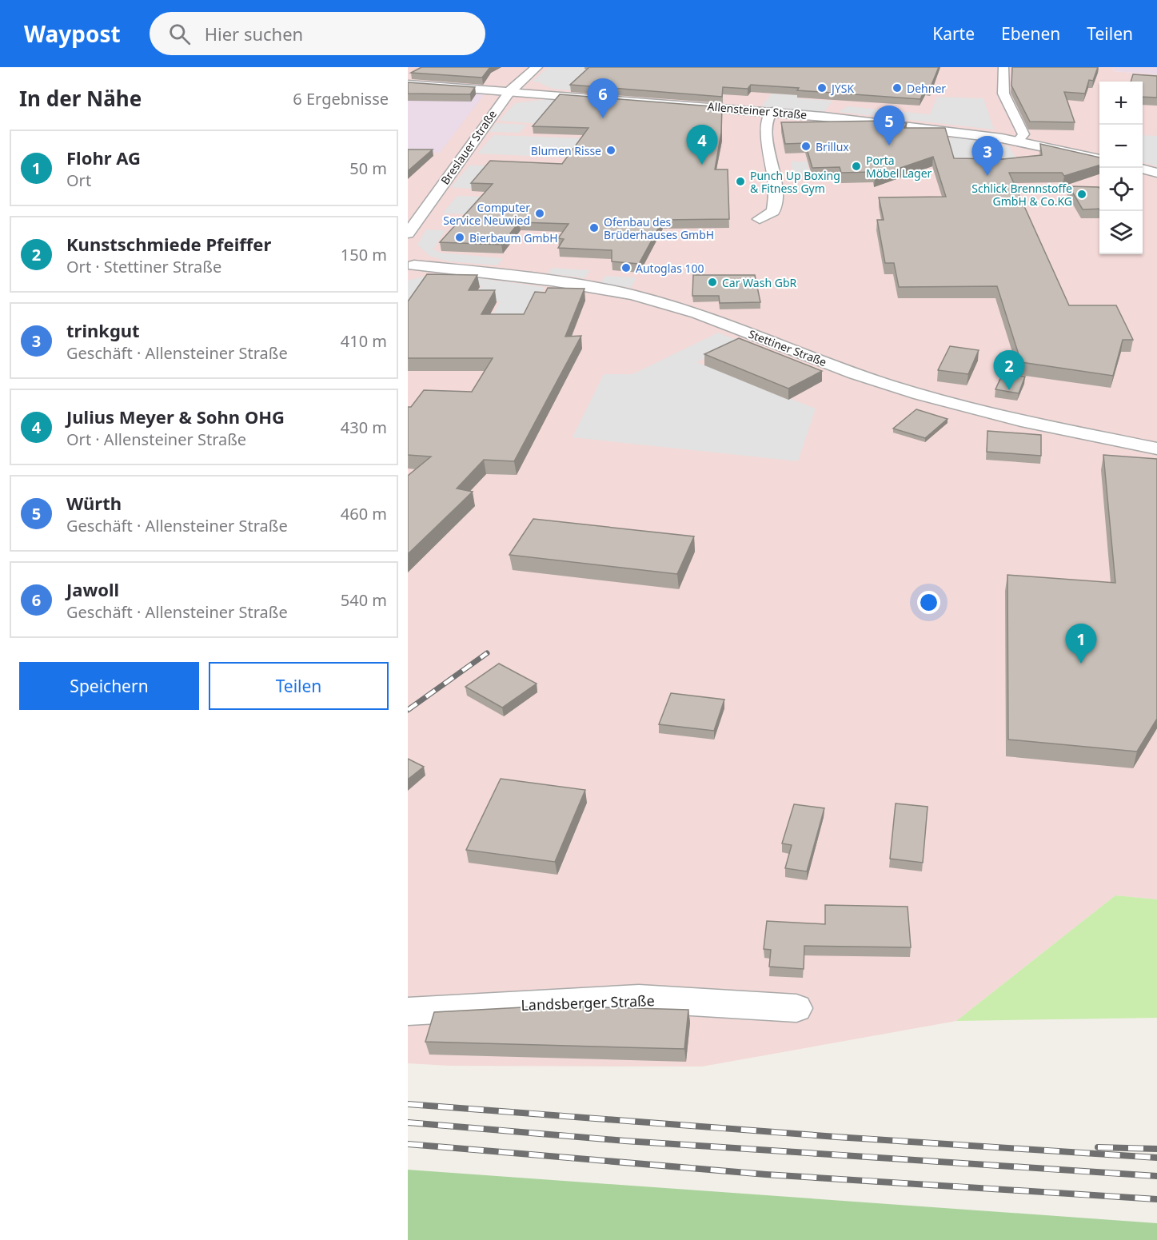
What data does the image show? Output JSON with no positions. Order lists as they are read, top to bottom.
{
  "streets": {
    "street": [
      "Allensteiner Straße",
      "Breslauer Straße",
      "Stettiner Straße",
      "Landsberger Straße"
    ]
  },
  "crossings": [
    ["Allensteiner Straße", "Breslauer Straße"]
  ],
  "places": [
    "JYSK",
    "Dehner",
    "Brillux",
    "Blumen Risse",
    "Porta Möbel Lager",
    "Punch Up Boxing & Fitness Gym",
    "Schlick Brennstoffe GmbH & Co.KG",
    "Computer Service Neuwied",
    "Ofenbau des Brüderhauses GmbH",
    "Bierbaum GmbH",
    "Autoglas 100",
    "Car Wash GbR"
  ],
  "page": {
    "header": "Waypost",
    "search": "Hier suchen",
    "nav": ["Karte", "Ebenen", "Teilen"],
    "heading": ["In der Nähe", "6 Ergebnisse"],
    "pins": [
      "6",
      "5",
      "4",
      "3",
      "2",
      "1"
    ],
    "map_buttons": ["+", "−"],
    "list": [
      {
        "mark": "1",
        "name": "Flohr AG",
        "note": "Ort",
        "value": "50 m"
      },
      {
        "mark": "2",
        "name": "Kunstschmiede Pfeiffer",
        "note": "Ort · Stettiner Straße",
        "value": "150 m"
      },
      {
        "mark": "3",
        "name": "trinkgut",
        "note": "Geschäft · Allensteiner Straße",
        "value": "410 m"
      },
      {
        "mark": "4",
        "name": "Julius Meyer & Sohn OHG",
        "note": "Ort · Allensteiner Straße",
        "value": "430 m"
      },
      {
        "mark": "5",
        "name": "Würth",
        "note": "Geschäft · Allensteiner Straße",
        "value": "460 m"
      },
      {
        "mark": "6",
        "name": "Jawoll",
        "note": "Geschäft · Allensteiner Straße",
        "value": "540 m"
      }
    ],
    "buttons": ["Speichern", "Teilen"]
  }
}
